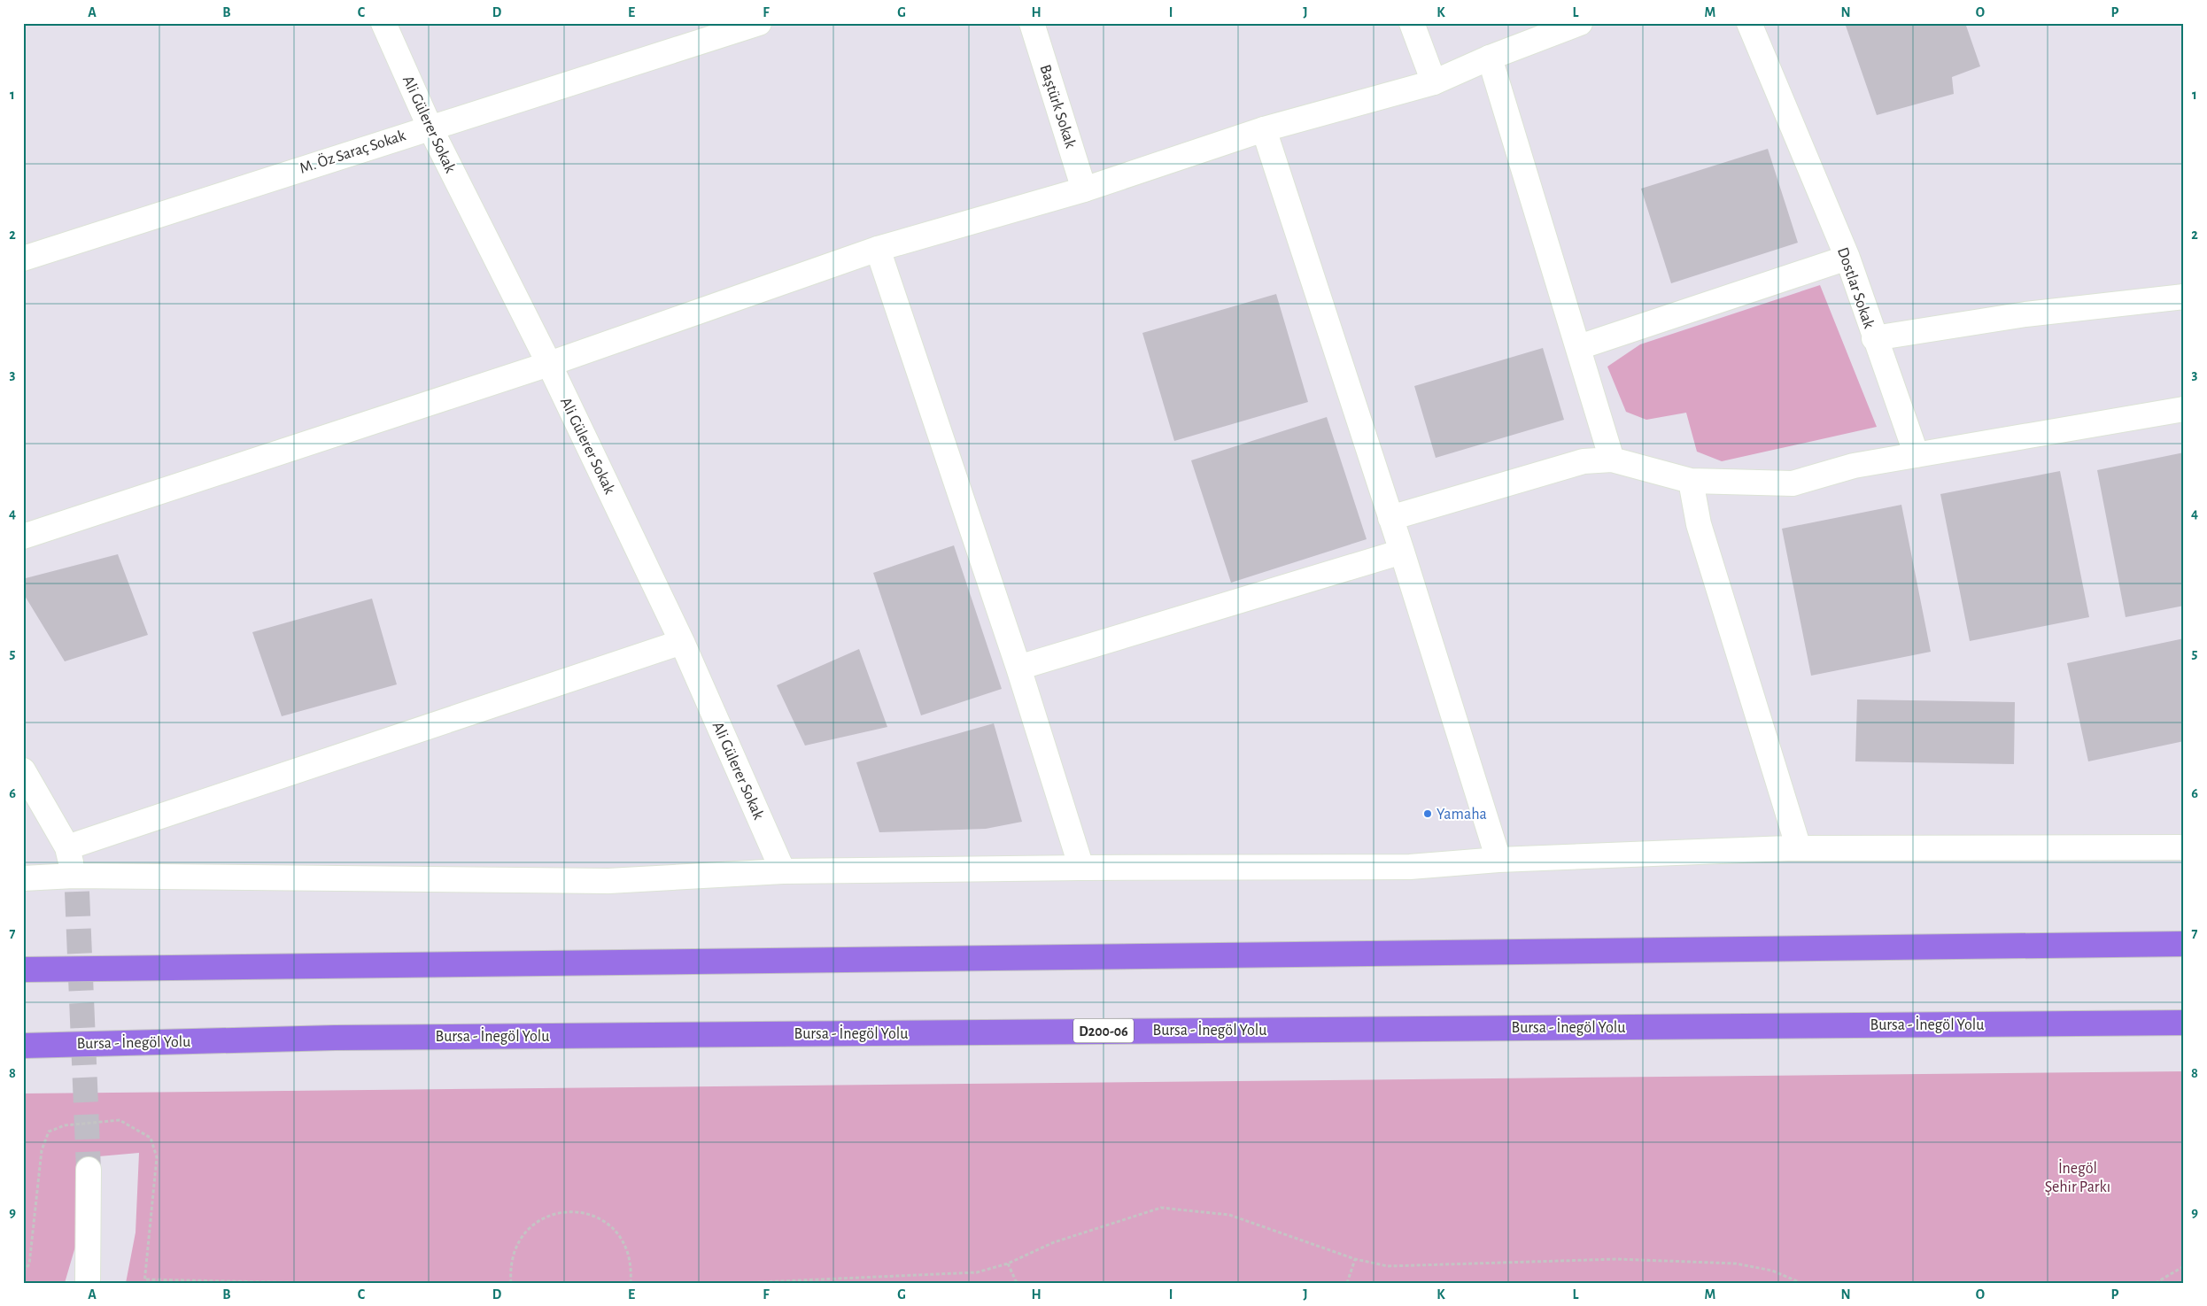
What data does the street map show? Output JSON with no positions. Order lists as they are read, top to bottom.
{
  "streets": {
    "highway": ["Bursa - İnegöl Yolu", "D200-06"],
    "street": [
      "Baştürk Sokak",
      "Ali Gülerer Sokak",
      "M. Öz Saraç Sokak",
      "Dostlar Sokak"
    ]
  },
  "crossings": [
    ["Ali Gülerer Sokak", "M. Öz Saraç Sokak"]
  ],
  "parks": ["İnegöl Şehir Parkı"],
  "places": ["Yamaha"],
  "grid": {
    "columns": [
      "A",
      "B",
      "C",
      "D",
      "E",
      "F",
      "G",
      "H",
      "I",
      "J",
      "K",
      "L",
      "M",
      "N",
      "O",
      "P"
    ],
    "rows": [
      "1",
      "2",
      "3",
      "4",
      "5",
      "6",
      "7",
      "8",
      "9"
    ]
  }
}
